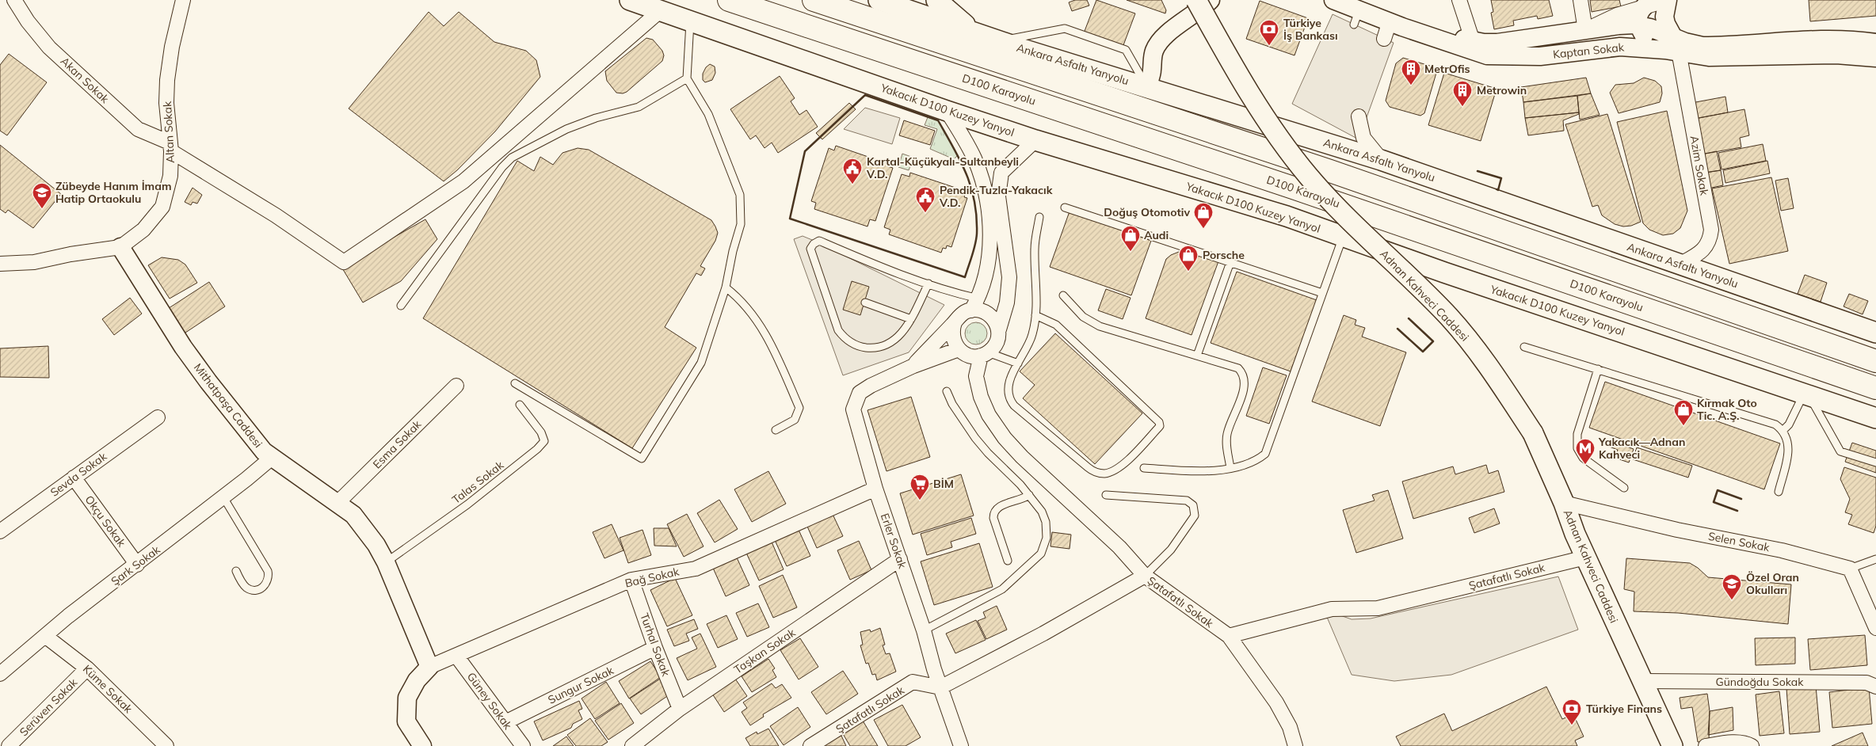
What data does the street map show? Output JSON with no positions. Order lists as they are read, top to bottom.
{
  "streets": {
    "highway": ["D100 Karayolu"],
    "main road": ["Ankara Asfaltı Yanyolu", "Yakacık D100 Kuzey Yanyol", "Adnan Kahveci Caddesi"],
    "street": [
      "Kaptan Sokak",
      "Akan Sokak",
      "Altan Sokak",
      "Azim Sokak",
      "Mithatpaşa Caddesi",
      "Esma Sokak",
      "Sevda Sokak",
      "Okçu Sokak",
      "Erler Sokak",
      "Selen Sokak",
      "Şark Sokak",
      "Şatafatlı Sokak",
      "Bağ Sokak",
      "Turhal Sokak",
      "Taşkan Sokak",
      "Gündoğdu Sokak",
      "Sungur Sokak",
      "Küme Sokak",
      "Güney Sokak",
      "Serüven Sokak"
    ],
    "lane": ["Talas Sokak"]
  },
  "crossings": [
    ["Kaptan Sokak", "Azim Sokak"],
    ["Ankara Asfaltı Yanyolu", "Azim Sokak"],
    ["Akan Sokak", "Yakacık D100 Kuzey Yanyol"],
    ["Akan Sokak", "Altan Sokak"],
    ["Altan Sokak", "Mithatpaşa Caddesi"],
    ["Adnan Kahveci Caddesi", "Selen Sokak"],
    ["Adnan Kahveci Caddesi", "Şatafatlı Sokak"],
    ["Adnan Kahveci Caddesi", "Gündoğdu Sokak"],
    ["Mithatpaşa Caddesi", "Esma Sokak"],
    ["Mithatpaşa Caddesi", "Talas Sokak"],
    ["Mithatpaşa Caddesi", "Şark Sokak"],
    ["Mithatpaşa Caddesi", "Bağ Sokak"],
    ["Sevda Sokak", "Okçu Sokak"],
    ["Okçu Sokak", "Şark Sokak"],
    ["Erler Sokak", "Şatafatlı Sokak"],
    ["Erler Sokak", "Bağ Sokak"],
    ["Erler Sokak", "Taşkan Sokak"],
    ["Şark Sokak", "Küme Sokak"],
    ["Bağ Sokak", "Turhal Sokak"],
    ["Bağ Sokak", "Güney Sokak"],
    ["Turhal Sokak", "Taşkan Sokak"],
    ["Turhal Sokak", "Sungur Sokak"],
    ["Sungur Sokak", "Güney Sokak"],
    ["Küme Sokak", "Serüven Sokak"]
  ],
  "places": {
    "bank": ["Türkiye İş Bankası", "Türkiye Finans"],
    "building": ["MetrOfis", "Metrowin"],
    "public building": ["Kartal-Küçükyalı-Sultanbeyli V.D.", "Pendik-Tuzla-Yakacık V.D."],
    "school or university": ["Zübeyde Hanım İmam Hatip Ortaokulu", "Özel Oran Okulları"],
    "shop": [
      "Doğuş Otomotiv",
      "Audi",
      "Porsche",
      "Kırmak Oto Tic. A.Ş."
    ],
    "metro station": ["Yakacık—Adnan Kahveci"],
    "supermarket": ["BİM"]
  }
}
